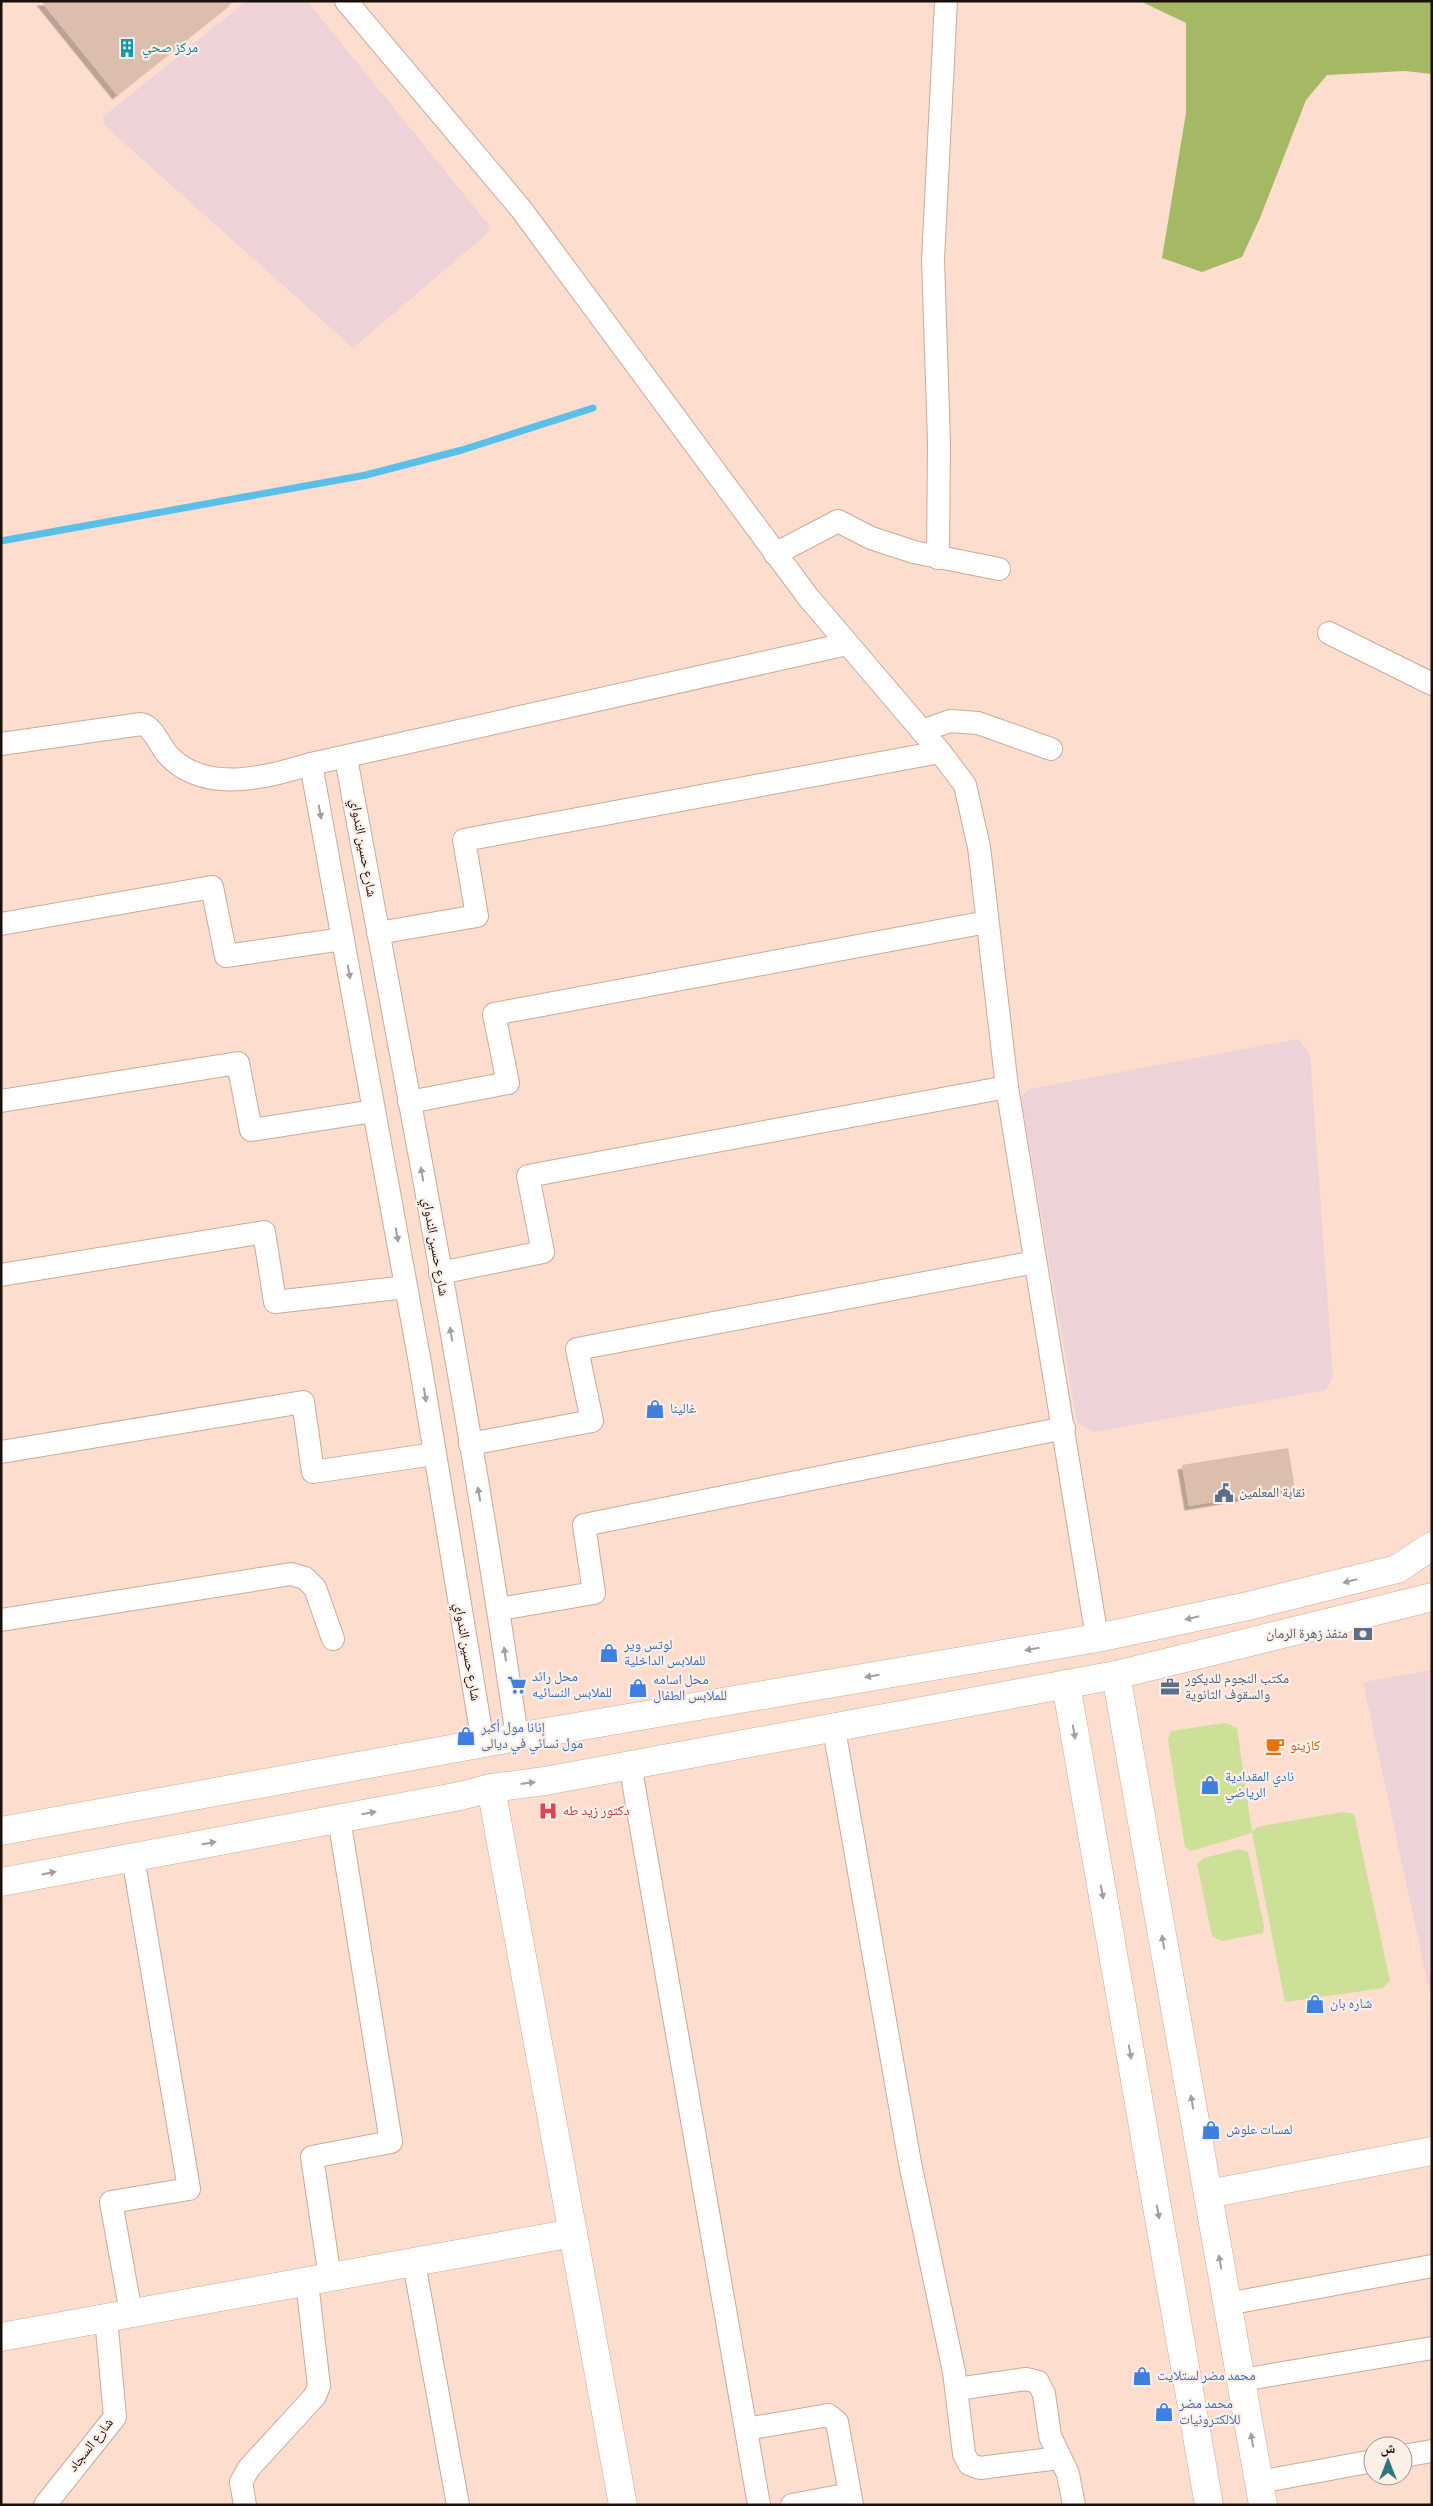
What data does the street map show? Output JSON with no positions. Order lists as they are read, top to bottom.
{
  "streets": {
    "street": ["شارع حسين الندواي", "شارع السجاد"]
  },
  "places": {
    "building": ["مركز صحي"],
    "shop": [
      "غالينا",
      "لوتس وير للملابس الداخلية",
      "محل اسامه للملابس الطفال",
      "إنانا مول أكبر مول نسائي في ديالى",
      "نادي المقدادية الرياضي",
      "شاره بان",
      "لمسات علوش",
      "محمد مضر لستلايت",
      "محمد مضر للالكترونيات"
    ],
    "public building": ["نقابة المعلمين"],
    "bank": ["منفذ زهرة الرمان"],
    "supermarket": ["محل رائد للملابس النسائيه"],
    "office": ["مكتب النجوم للديكور والسقوف الثانوية"],
    "cafe": ["كازينو"],
    "hospital": ["دكتور زيد طه"]
  },
  "north": "top"
}
